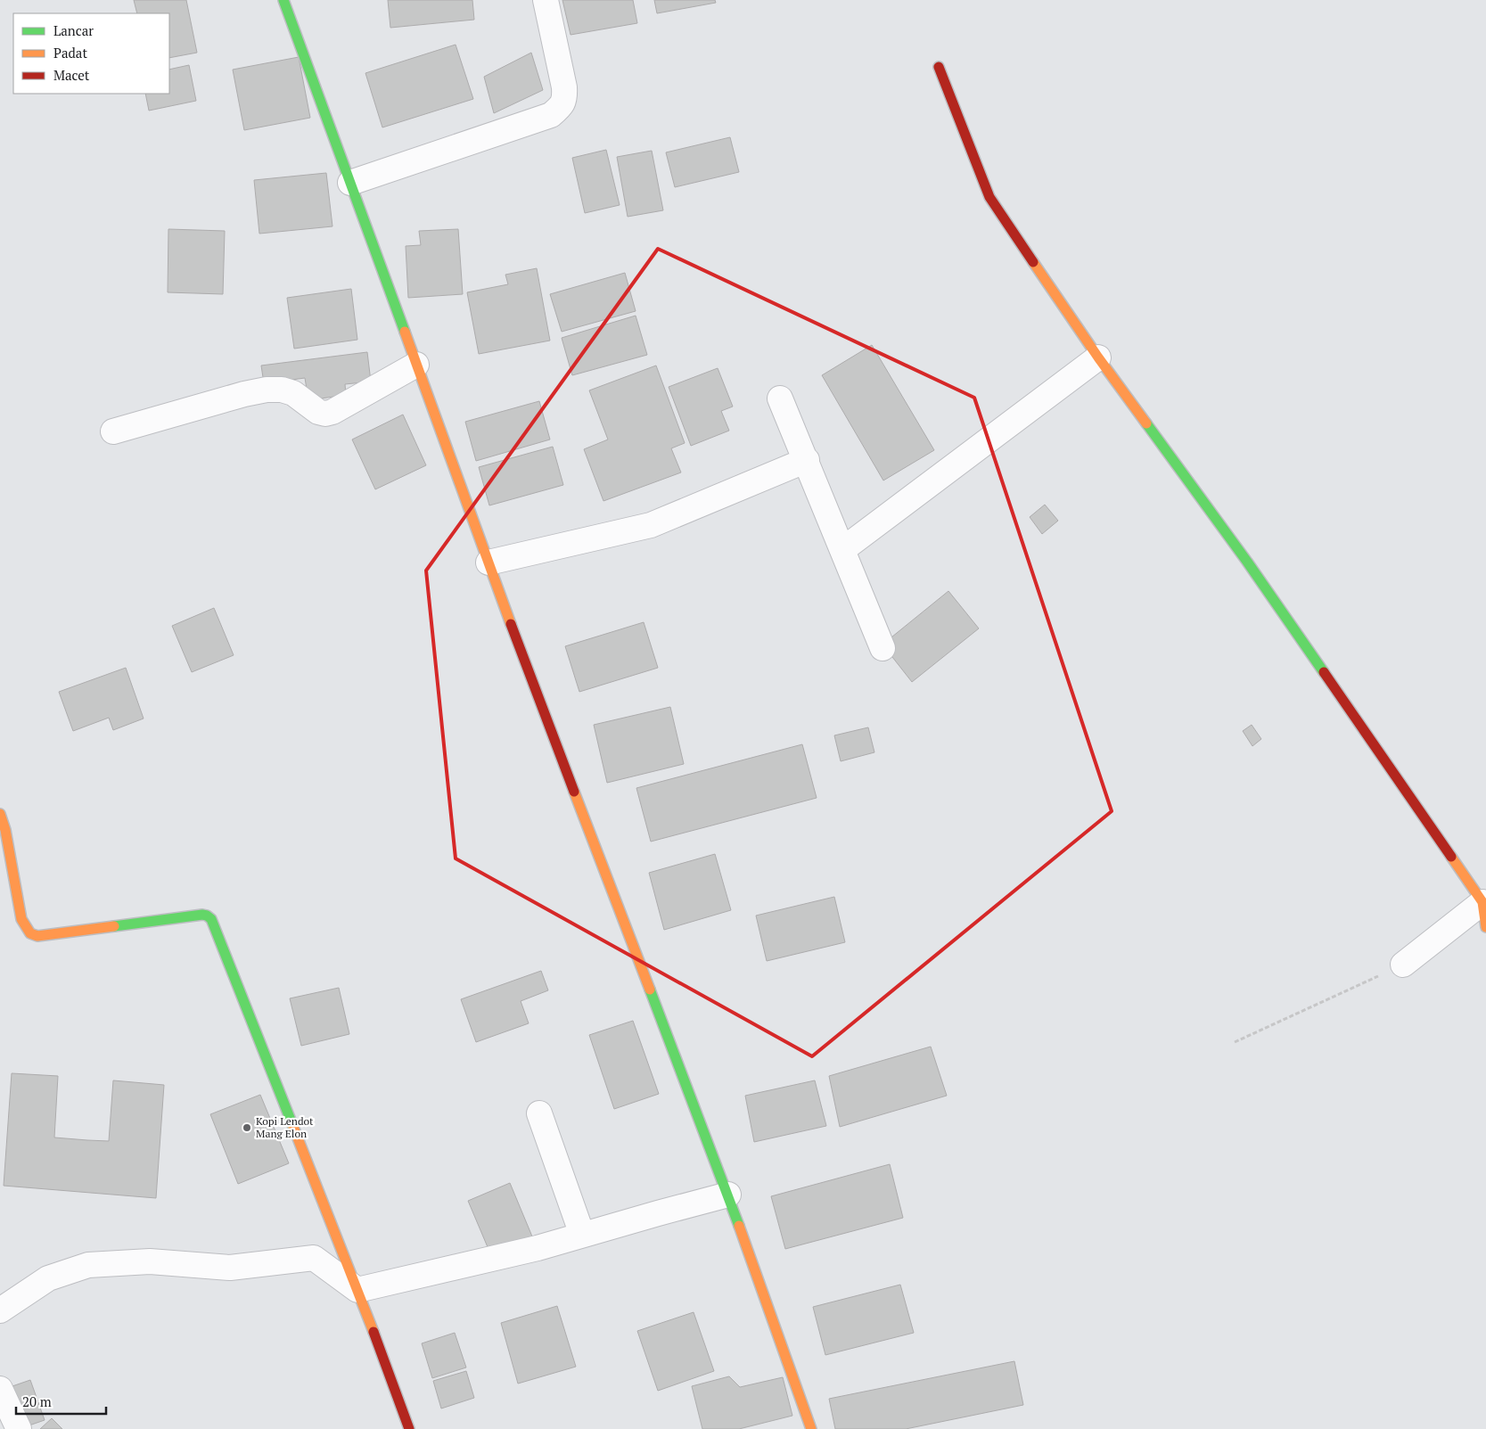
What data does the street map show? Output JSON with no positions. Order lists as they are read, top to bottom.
{
  "places": ["Kopi Lendot Mang Elon"],
  "legend": ["Lancar", "Padat", "Macet"],
  "scale_bar": "20 m"
}
